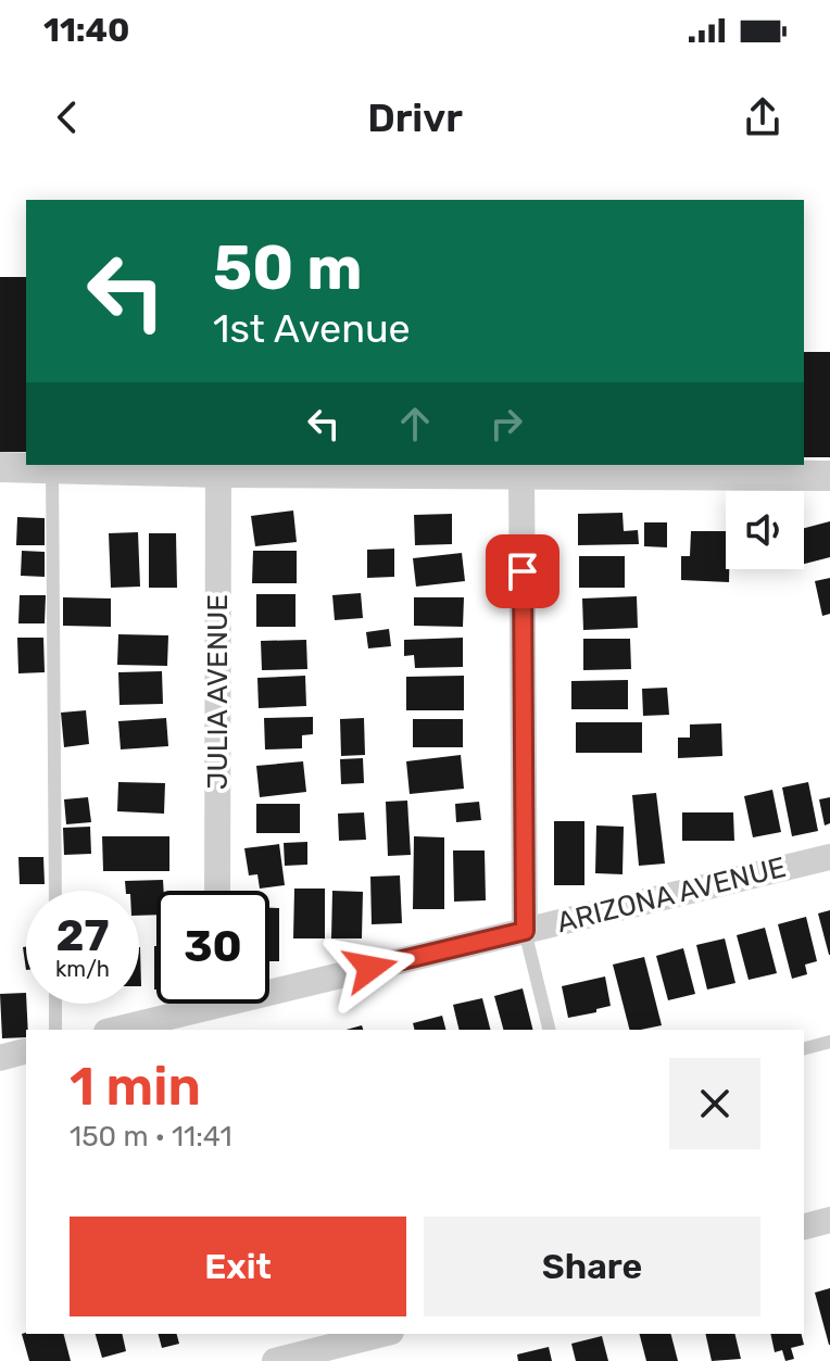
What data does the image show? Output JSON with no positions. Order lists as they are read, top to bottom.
{
  "streets": {
    "street": ["JULIA AVENUE", "ARIZONA AVENUE"]
  },
  "page": {
    "status": "11:40",
    "header": "Drivr",
    "turn": ["50 m", "1st Avenue"],
    "speed": "27 km/h",
    "limit": "30",
    "heading": ["1 min", "150 m · 11:41"],
    "buttons": ["Exit", "Share"]
  }
}
